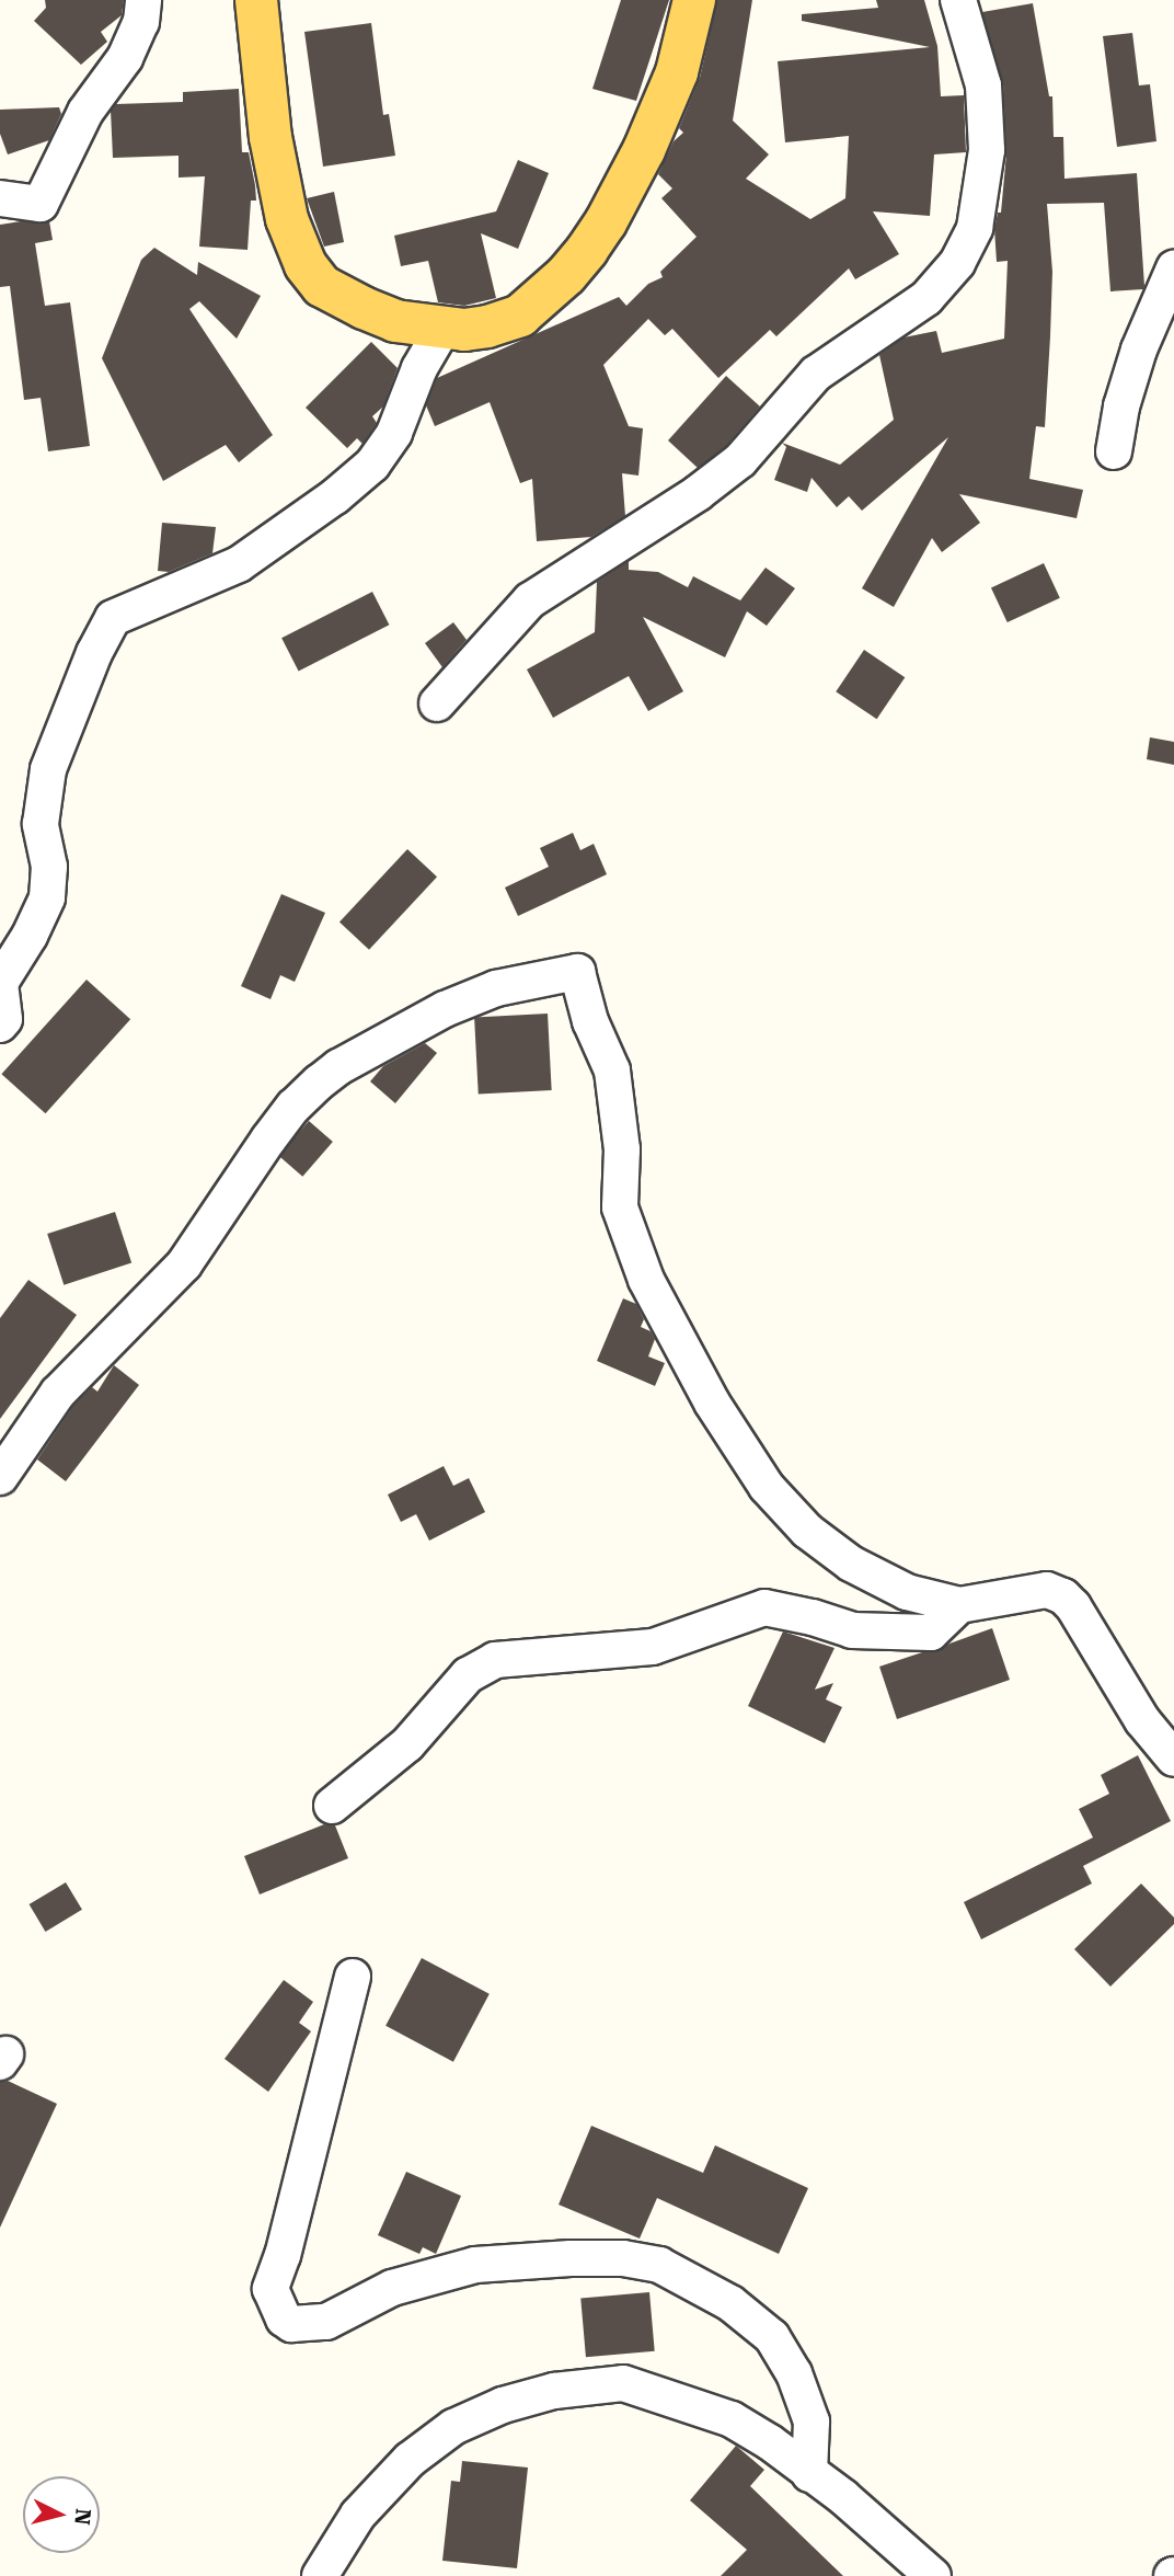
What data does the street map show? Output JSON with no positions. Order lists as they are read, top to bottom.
{
  "north": "right"
}
